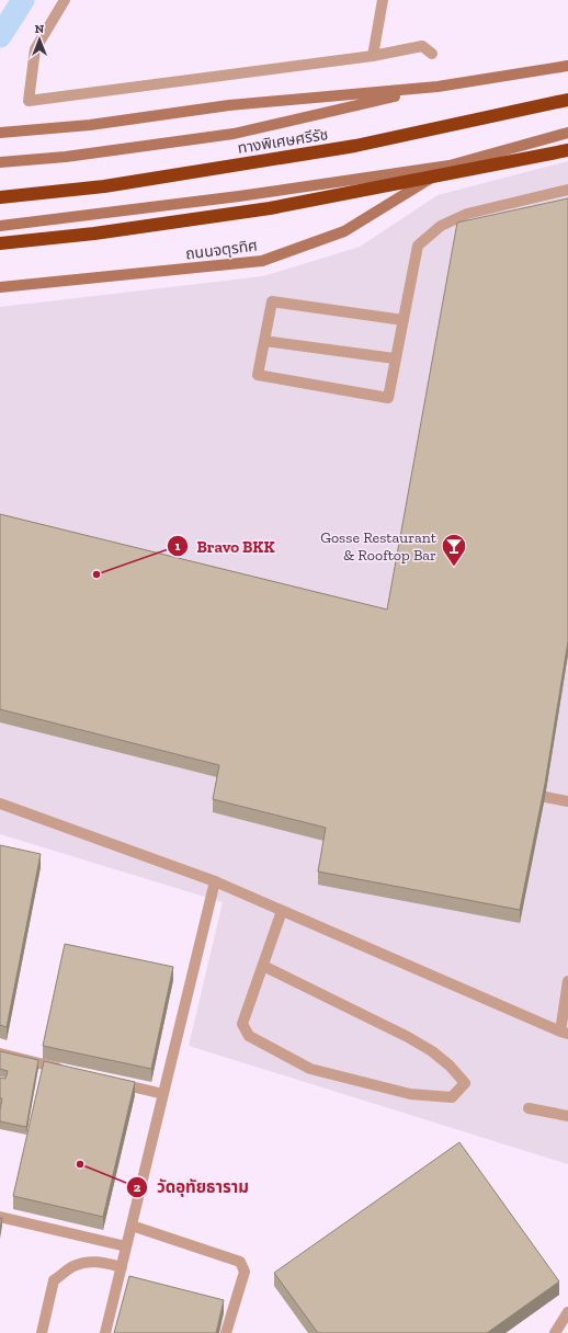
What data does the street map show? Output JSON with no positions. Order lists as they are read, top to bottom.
{
  "streets": {
    "highway": ["ทางพิเศษศรีรัช"],
    "main road": ["ถนนจตุรทิศ"]
  },
  "places": {
    "bar": ["Gosse Restaurant & Rooftop Bar"],
    "other": ["Bravo BKK", "วัดอุทัยธาราม"]
  },
  "north": "top"
}
